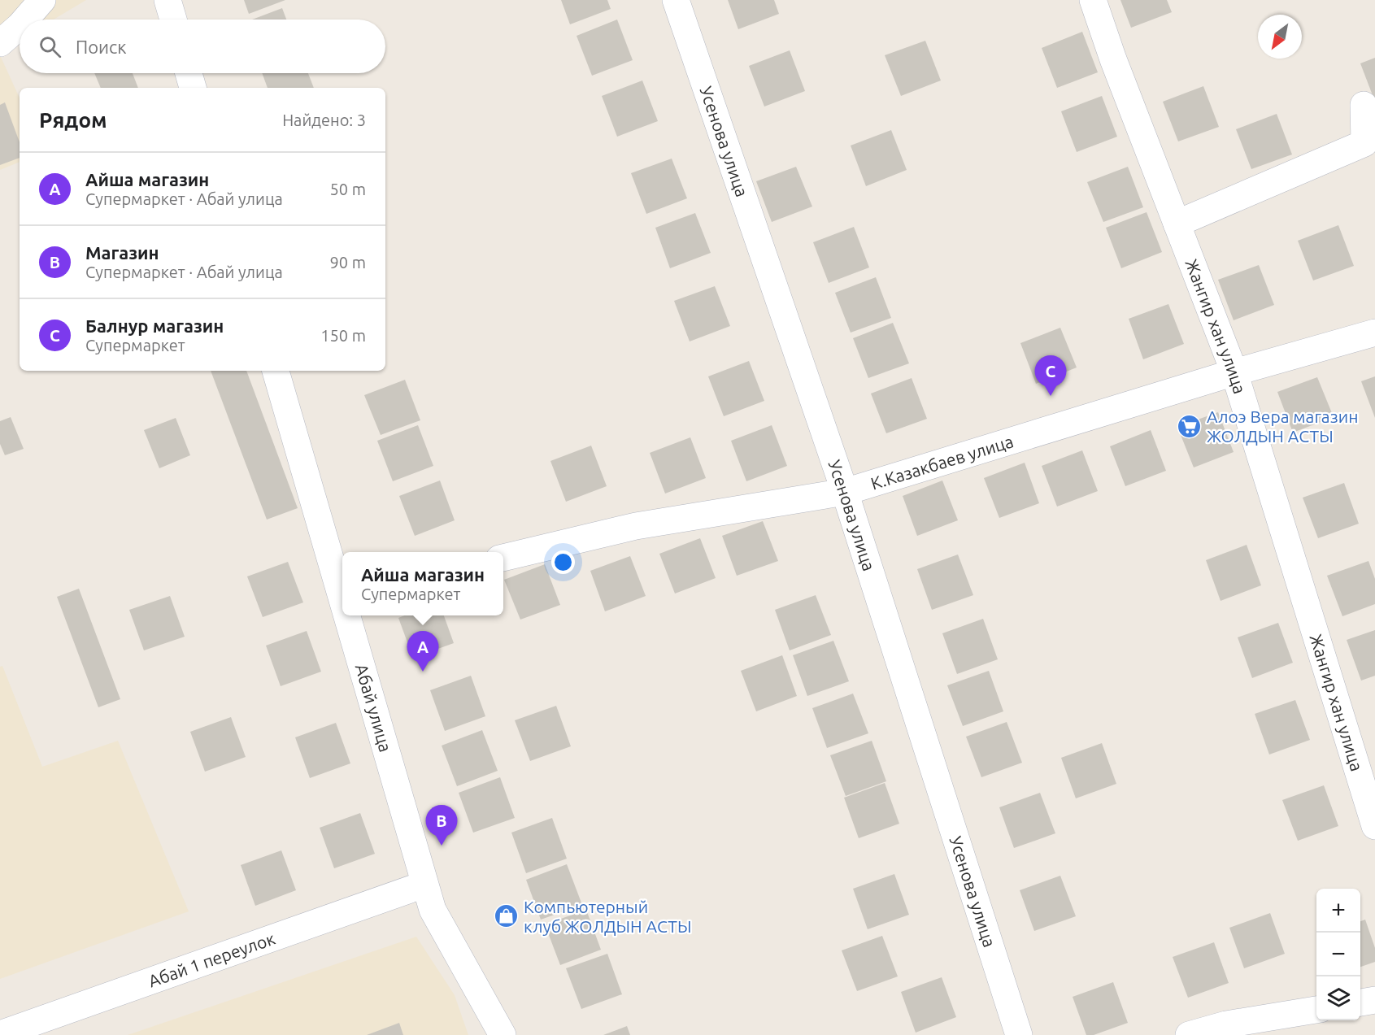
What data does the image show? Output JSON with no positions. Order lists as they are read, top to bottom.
{
  "streets": {
    "street": [
      "Усенова улица",
      "Жангир хан улица",
      "К.Казакбаев улица",
      "Абай улица",
      "Абай 1 переулок"
    ]
  },
  "crossings": [
    ["Усенова улица", "К.Казакбаев улица"],
    ["Жангир хан улица", "К.Казакбаев улица"],
    ["Абай улица", "Абай 1 переулок"]
  ],
  "places": {
    "supermarket": ["Алоэ Вера магазин ЖОЛДЫН АСТЫ"],
    "shop": ["Компьютерный клуб ЖОЛДЫН АСТЫ"]
  },
  "north": "bottom left",
  "page": {
    "search": "Поиск",
    "heading": ["Рядом", "Найдено: 3"],
    "list": [
      {
        "mark": "A",
        "name": "Айша магазин",
        "note": "Супермаркет · Абай улица",
        "value": "50 m"
      },
      {
        "mark": "B",
        "name": "Магазин",
        "note": "Супермаркет · Абай улица",
        "value": "90 m"
      },
      {
        "mark": "C",
        "name": "Балнур магазин",
        "note": "Супермаркет",
        "value": "150 m"
      }
    ],
    "pins": ["C", "A", "B"],
    "popup": ["Айша магазин", "Супермаркет"],
    "map_buttons": ["+", "−"]
  }
}
